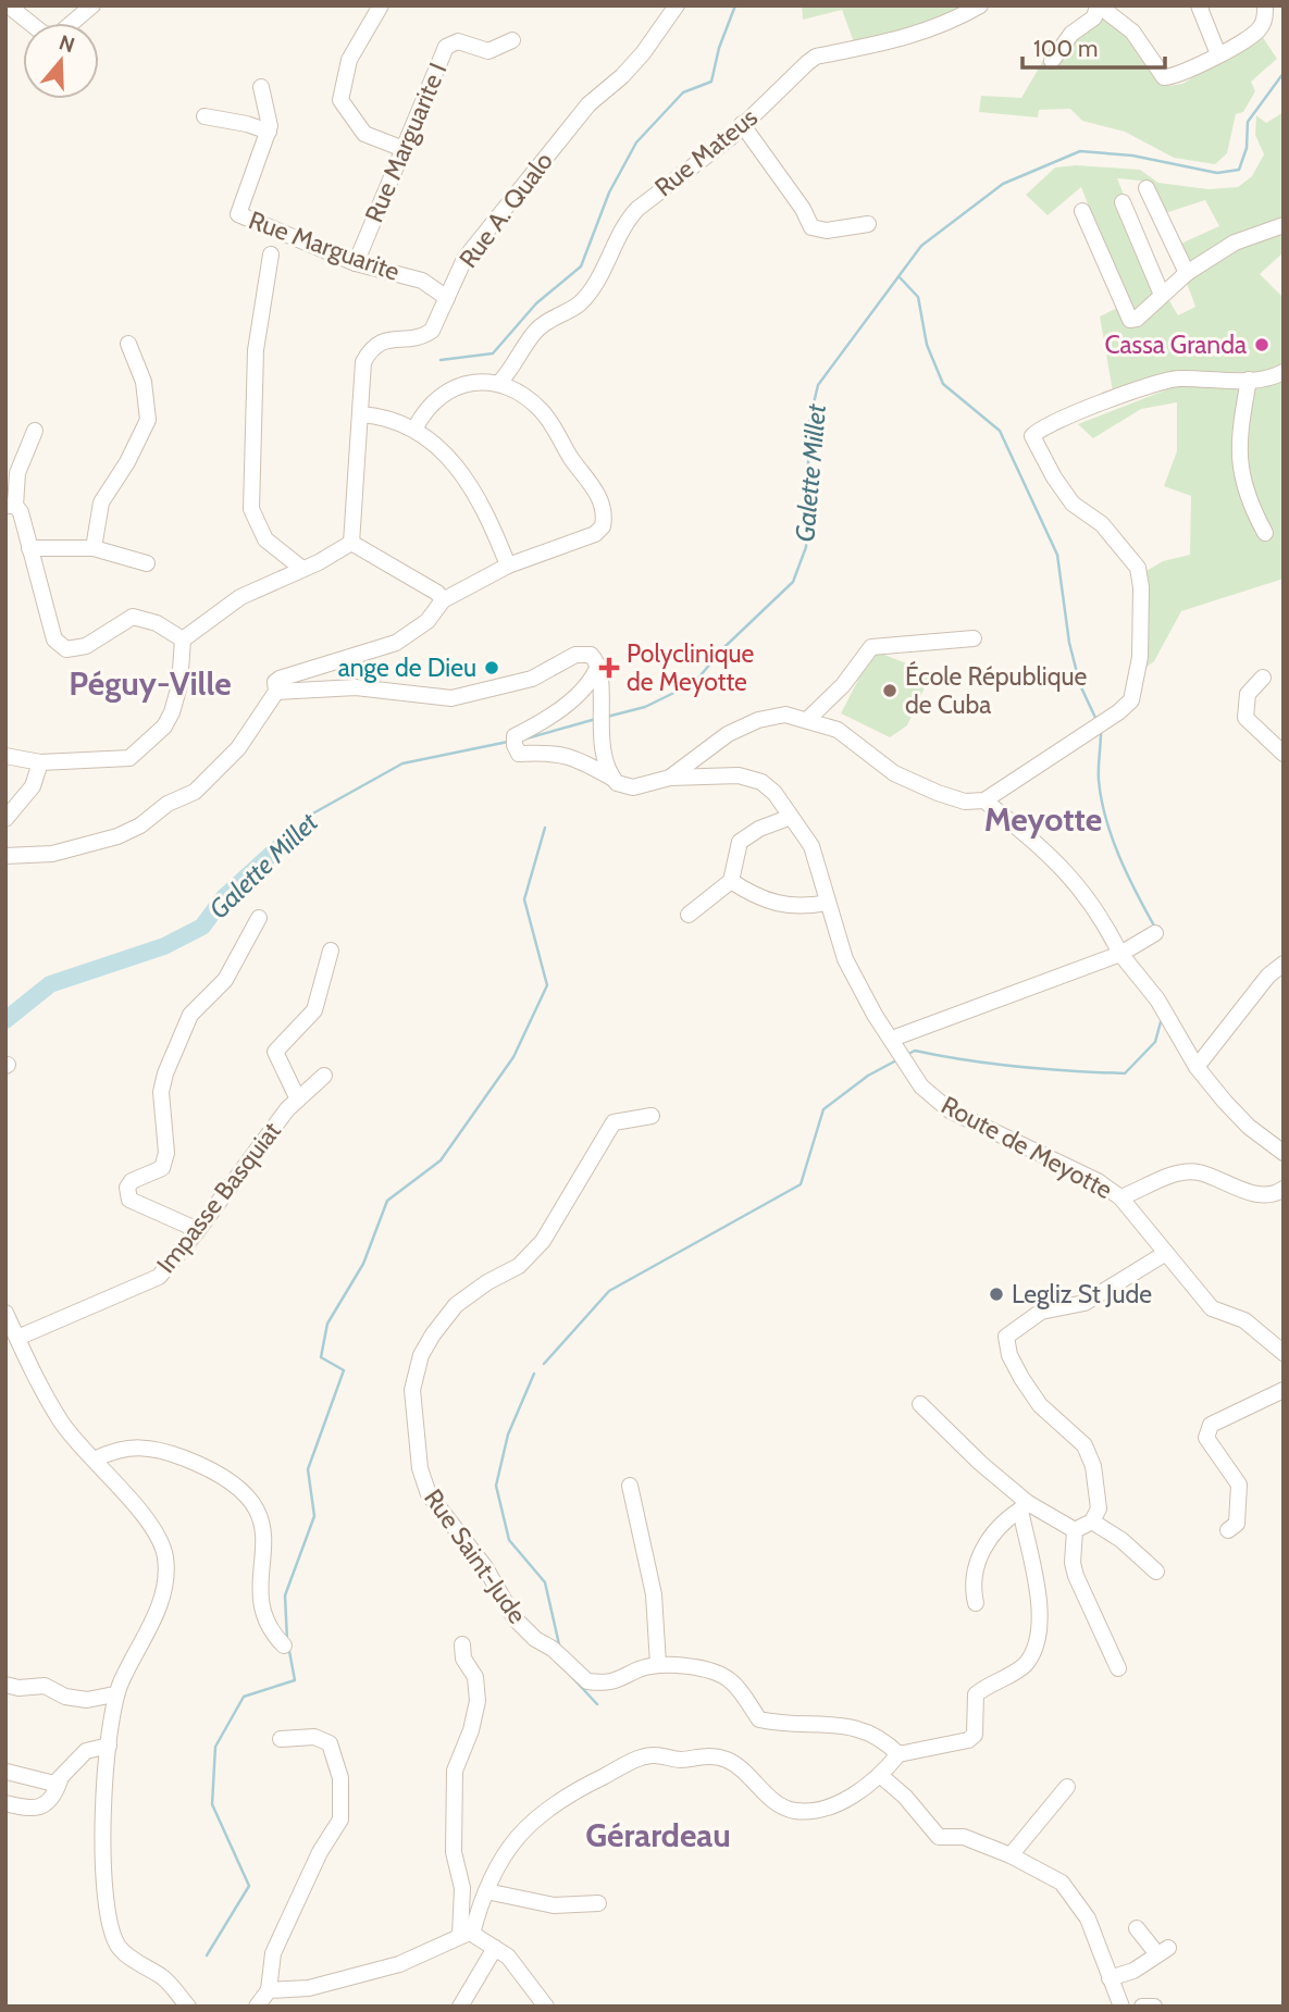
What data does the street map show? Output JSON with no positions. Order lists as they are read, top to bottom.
{
  "streets": {
    "street": [
      "Rue Marguarite I",
      "Rue Mateus",
      "Rue A. Qualo",
      "Rue Marguarite",
      "Route de Meyotte",
      "Impasse Basquiat",
      "Rue Saint-Jude"
    ]
  },
  "crossings": [
    ["Rue Marguarite I", "Rue Marguarite"],
    ["Rue A. Qualo", "Rue Marguarite"]
  ],
  "districts": ["Péguy-Ville", "Meyotte", "Gérardeau"],
  "water": ["Galette Millet"],
  "places": {
    "other": [
      "Cassa Granda",
      "ange de Dieu",
      "École République de Cuba",
      "Legliz St Jude"
    ],
    "health": ["Polyclinique de Meyotte"]
  },
  "scale_bar": "100 m",
  "north": "top"
}
